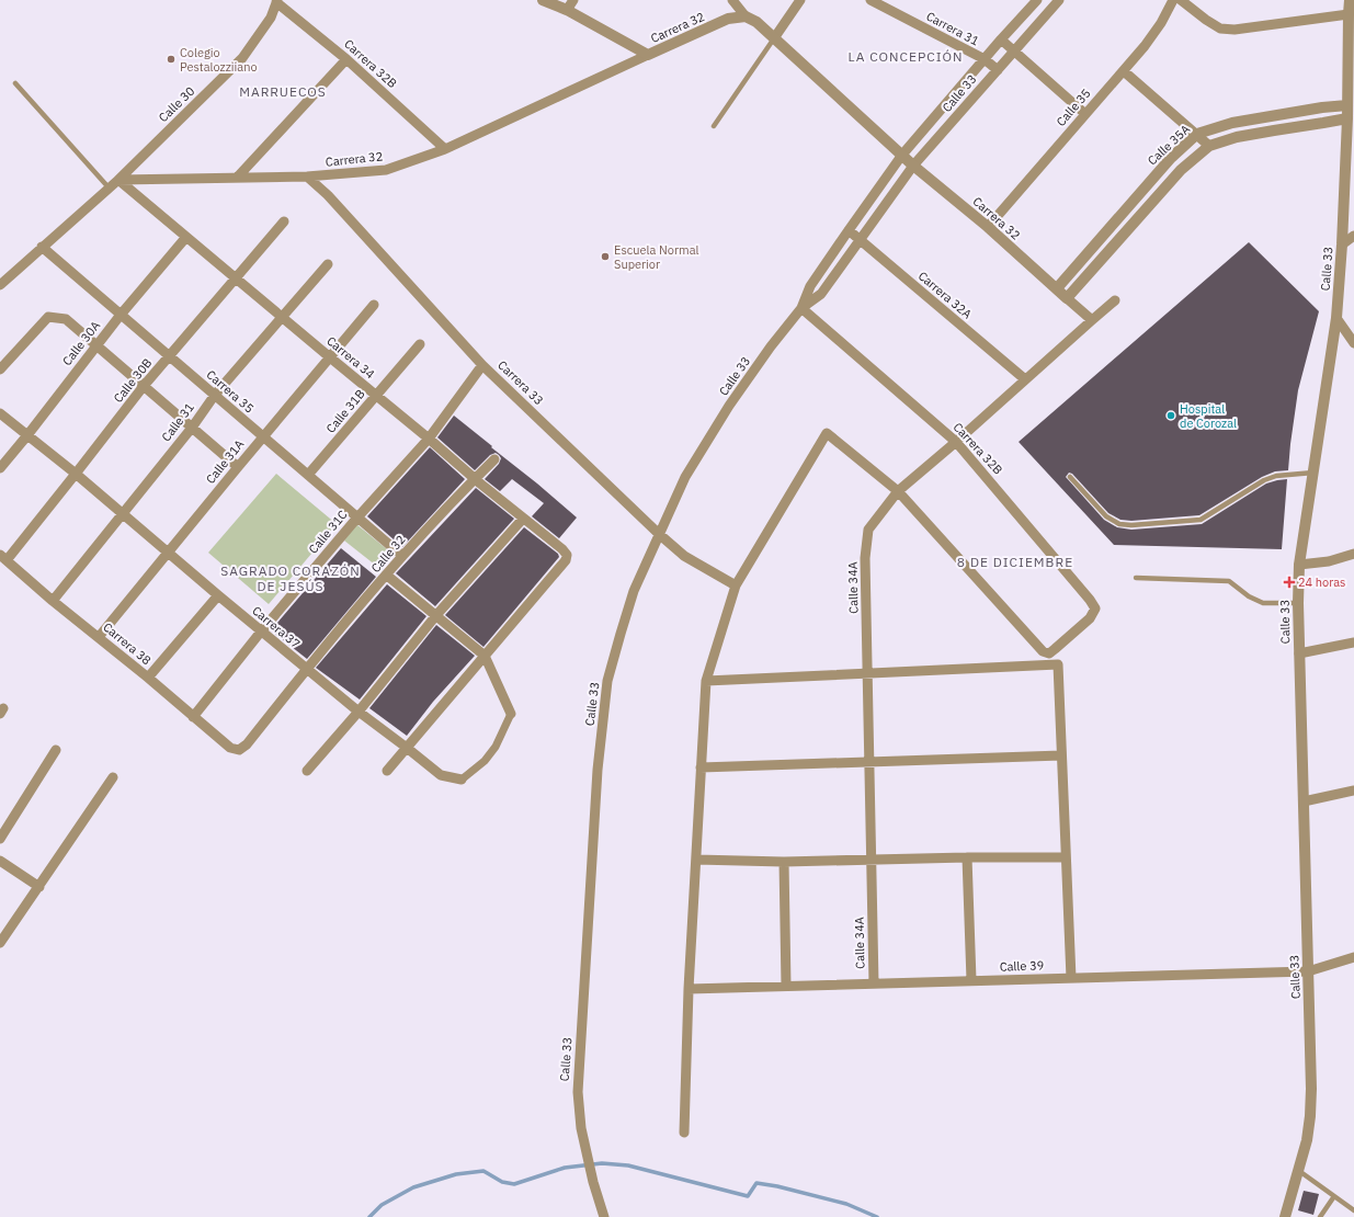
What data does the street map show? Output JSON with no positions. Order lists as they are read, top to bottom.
{
  "streets": {
    "street": [
      "Carrera 32",
      "Carrera 31",
      "Carrera 32B",
      "Calle 33",
      "Calle 30",
      "Calle 35",
      "Calle 35A",
      "Carrera 32A",
      "Calle 30A",
      "Carrera 34",
      "Calle 30B",
      "Carrera 33",
      "Carrera 35",
      "Calle 31B",
      "Calle 31",
      "Calle 31A",
      "Calle 31C",
      "Calle 32",
      "Calle 34A",
      "Carrera 37",
      "Carrera 38",
      "Calle 39"
    ]
  },
  "crossings": [
    ["Carrera 32", "Carrera 32B"],
    ["Carrera 32", "Calle 33"],
    ["Carrera 32", "Calle 30"],
    ["Carrera 32", "Calle 35"],
    ["Carrera 32", "Calle 35A"],
    ["Carrera 32", "Carrera 34"],
    ["Carrera 32", "Carrera 33"],
    ["Carrera 32", "Calle 34A"],
    ["Carrera 31", "Calle 33"],
    ["Carrera 32B", "Calle 33"],
    ["Carrera 32B", "Calle 30"],
    ["Carrera 32B", "Calle 34A"],
    ["Calle 33", "Calle 35A"],
    ["Calle 33", "Carrera 32A"],
    ["Calle 33", "Carrera 33"],
    ["Calle 33", "Calle 39"],
    ["Calle 30", "Carrera 34"],
    ["Carrera 32A", "Calle 34A"],
    ["Calle 30A", "Carrera 34"],
    ["Calle 30A", "Carrera 35"],
    ["Calle 30A", "Carrera 37"],
    ["Carrera 34", "Calle 30B"],
    ["Carrera 34", "Calle 31B"],
    ["Carrera 34", "Calle 31"],
    ["Carrera 34", "Calle 31A"],
    ["Carrera 34", "Calle 31C"],
    ["Carrera 34", "Calle 32"],
    ["Calle 30B", "Carrera 35"],
    ["Calle 30B", "Carrera 37"],
    ["Calle 30B", "Carrera 38"],
    ["Carrera 33", "Calle 31C"],
    ["Carrera 35", "Calle 31B"],
    ["Carrera 35", "Calle 31"],
    ["Carrera 35", "Calle 31A"],
    ["Carrera 35", "Calle 31C"],
    ["Carrera 35", "Calle 32"],
    ["Calle 31", "Carrera 37"],
    ["Calle 31", "Carrera 38"],
    ["Calle 31A", "Carrera 37"],
    ["Calle 31A", "Carrera 38"],
    ["Calle 31C", "Carrera 37"],
    ["Calle 31C", "Carrera 38"],
    ["Calle 32", "Carrera 37"],
    ["Calle 32", "Carrera 38"],
    ["Calle 34A", "Calle 39"]
  ],
  "districts": [
    "LA CONCEPCIÓN",
    "MARRUECOS",
    "8 DE DICIEMBRE",
    "SAGRADO CORAZÓN DE JESÚS"
  ],
  "places": {
    "other": ["Colegio Pestalozziiano", "Escuela Normal Superior", "Hospital de Corozal"],
    "health": ["24 horas"]
  }
}
